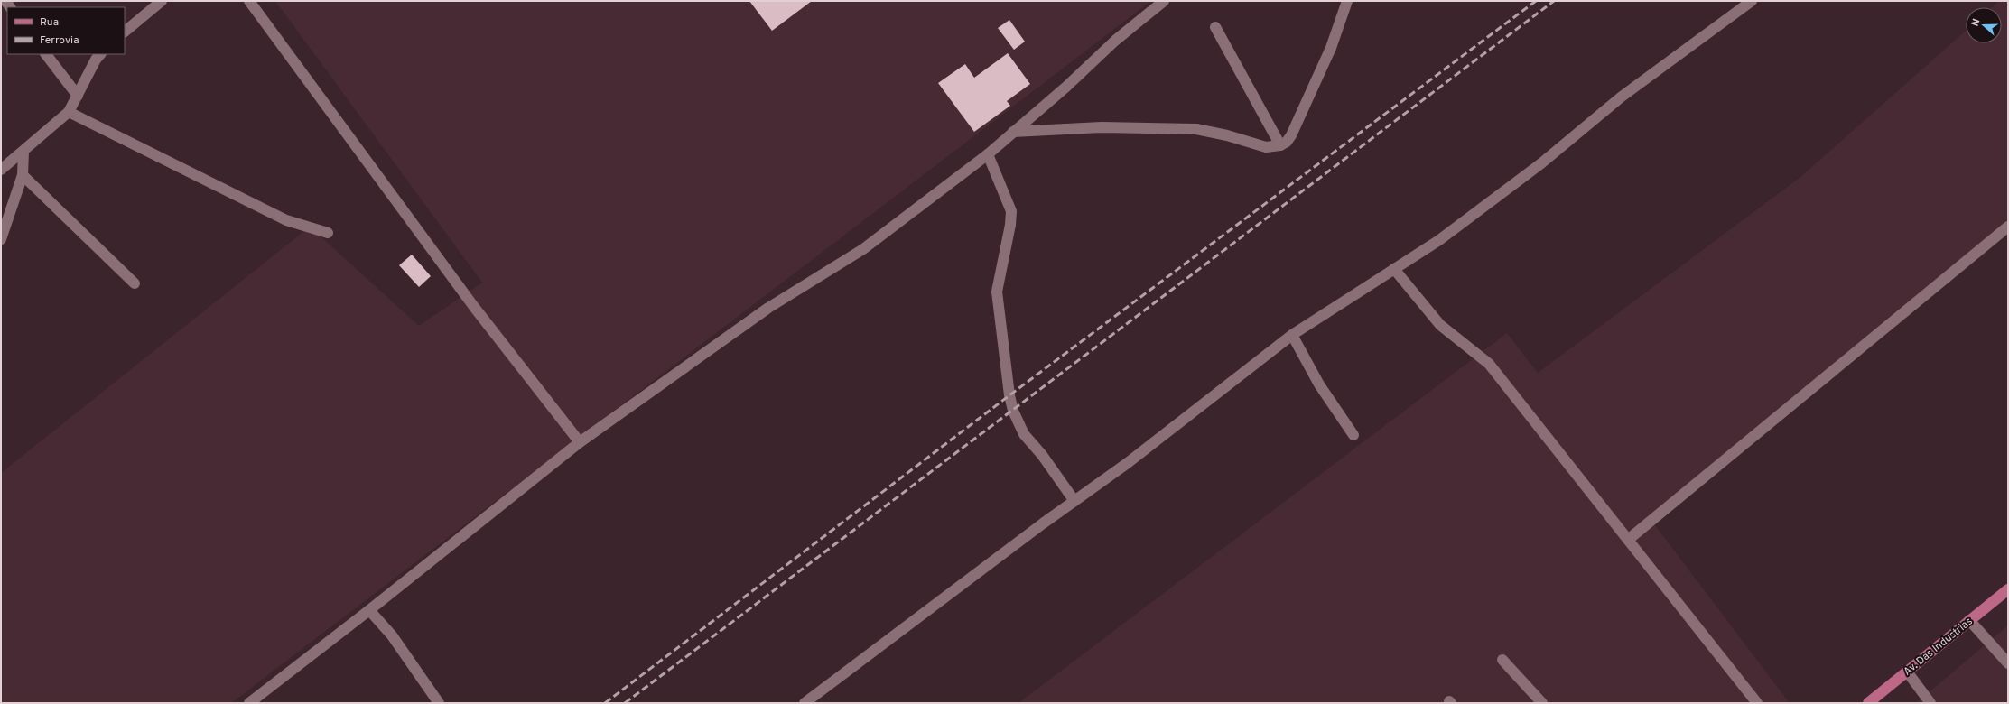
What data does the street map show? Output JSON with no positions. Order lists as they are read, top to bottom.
{
  "streets": {
    "main road": ["Av. Das Industrias"]
  },
  "legend": ["Rua", "Ferrovia"],
  "north": "left"
}
